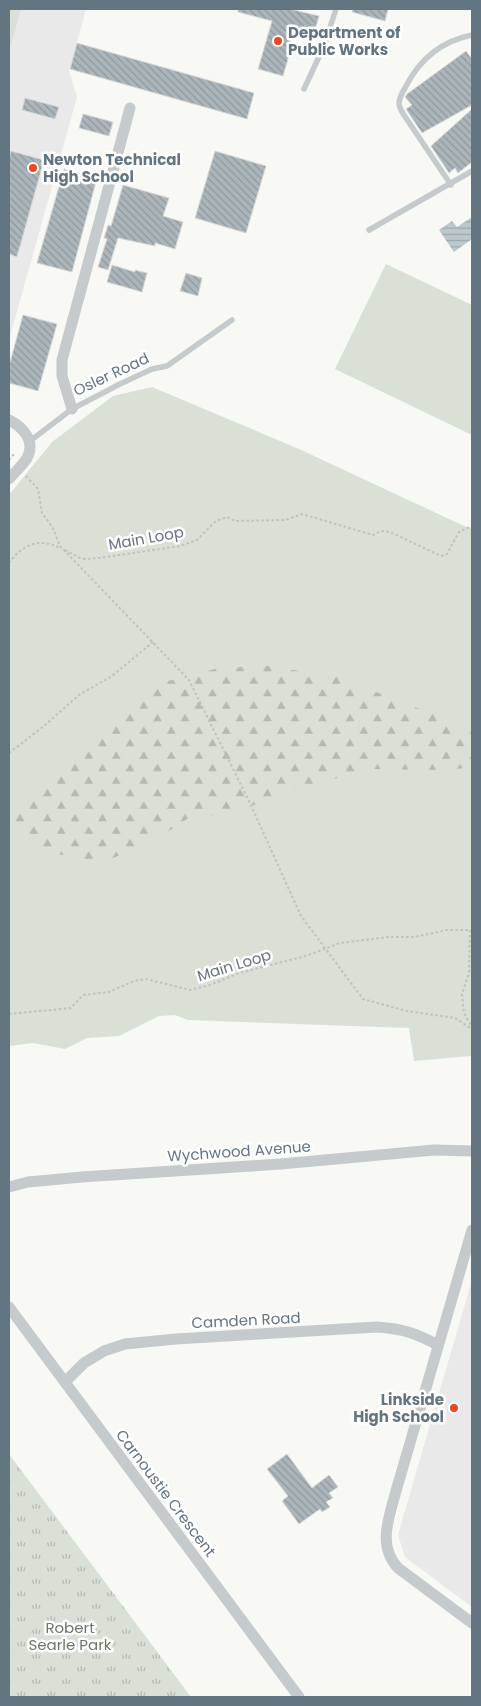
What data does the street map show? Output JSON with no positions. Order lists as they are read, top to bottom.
{
  "streets": {
    "street": ["Wychwood Avenue", "Camden Road", "Carnoustie Crescent"],
    "lane": ["Osler Road"],
    "path": ["Main Loop"]
  },
  "crossings": [
    ["Camden Road", "Carnoustie Crescent"]
  ],
  "parks": ["Robert Searle Park"],
  "places": ["Department of Public Works", "Newton Technical High School", "Linkside High School"]
}
